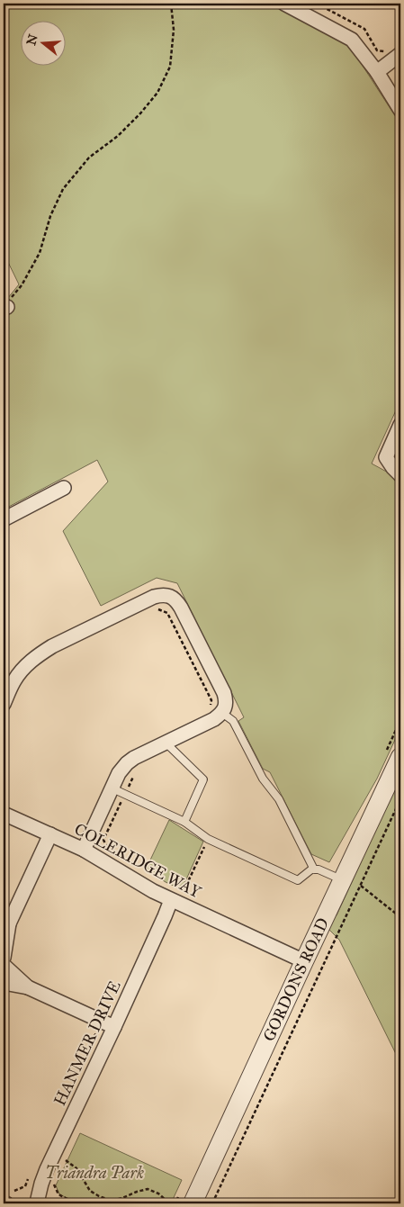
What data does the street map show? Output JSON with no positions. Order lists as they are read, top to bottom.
{
  "streets": {
    "street": ["COLERIDGE WAY", "GORDONS ROAD", "HANMER DRIVE"]
  },
  "crossings": [
    ["COLERIDGE WAY", "GORDONS ROAD"],
    ["COLERIDGE WAY", "HANMER DRIVE"]
  ],
  "parks": ["Triandra Park"],
  "north": "left"
}
